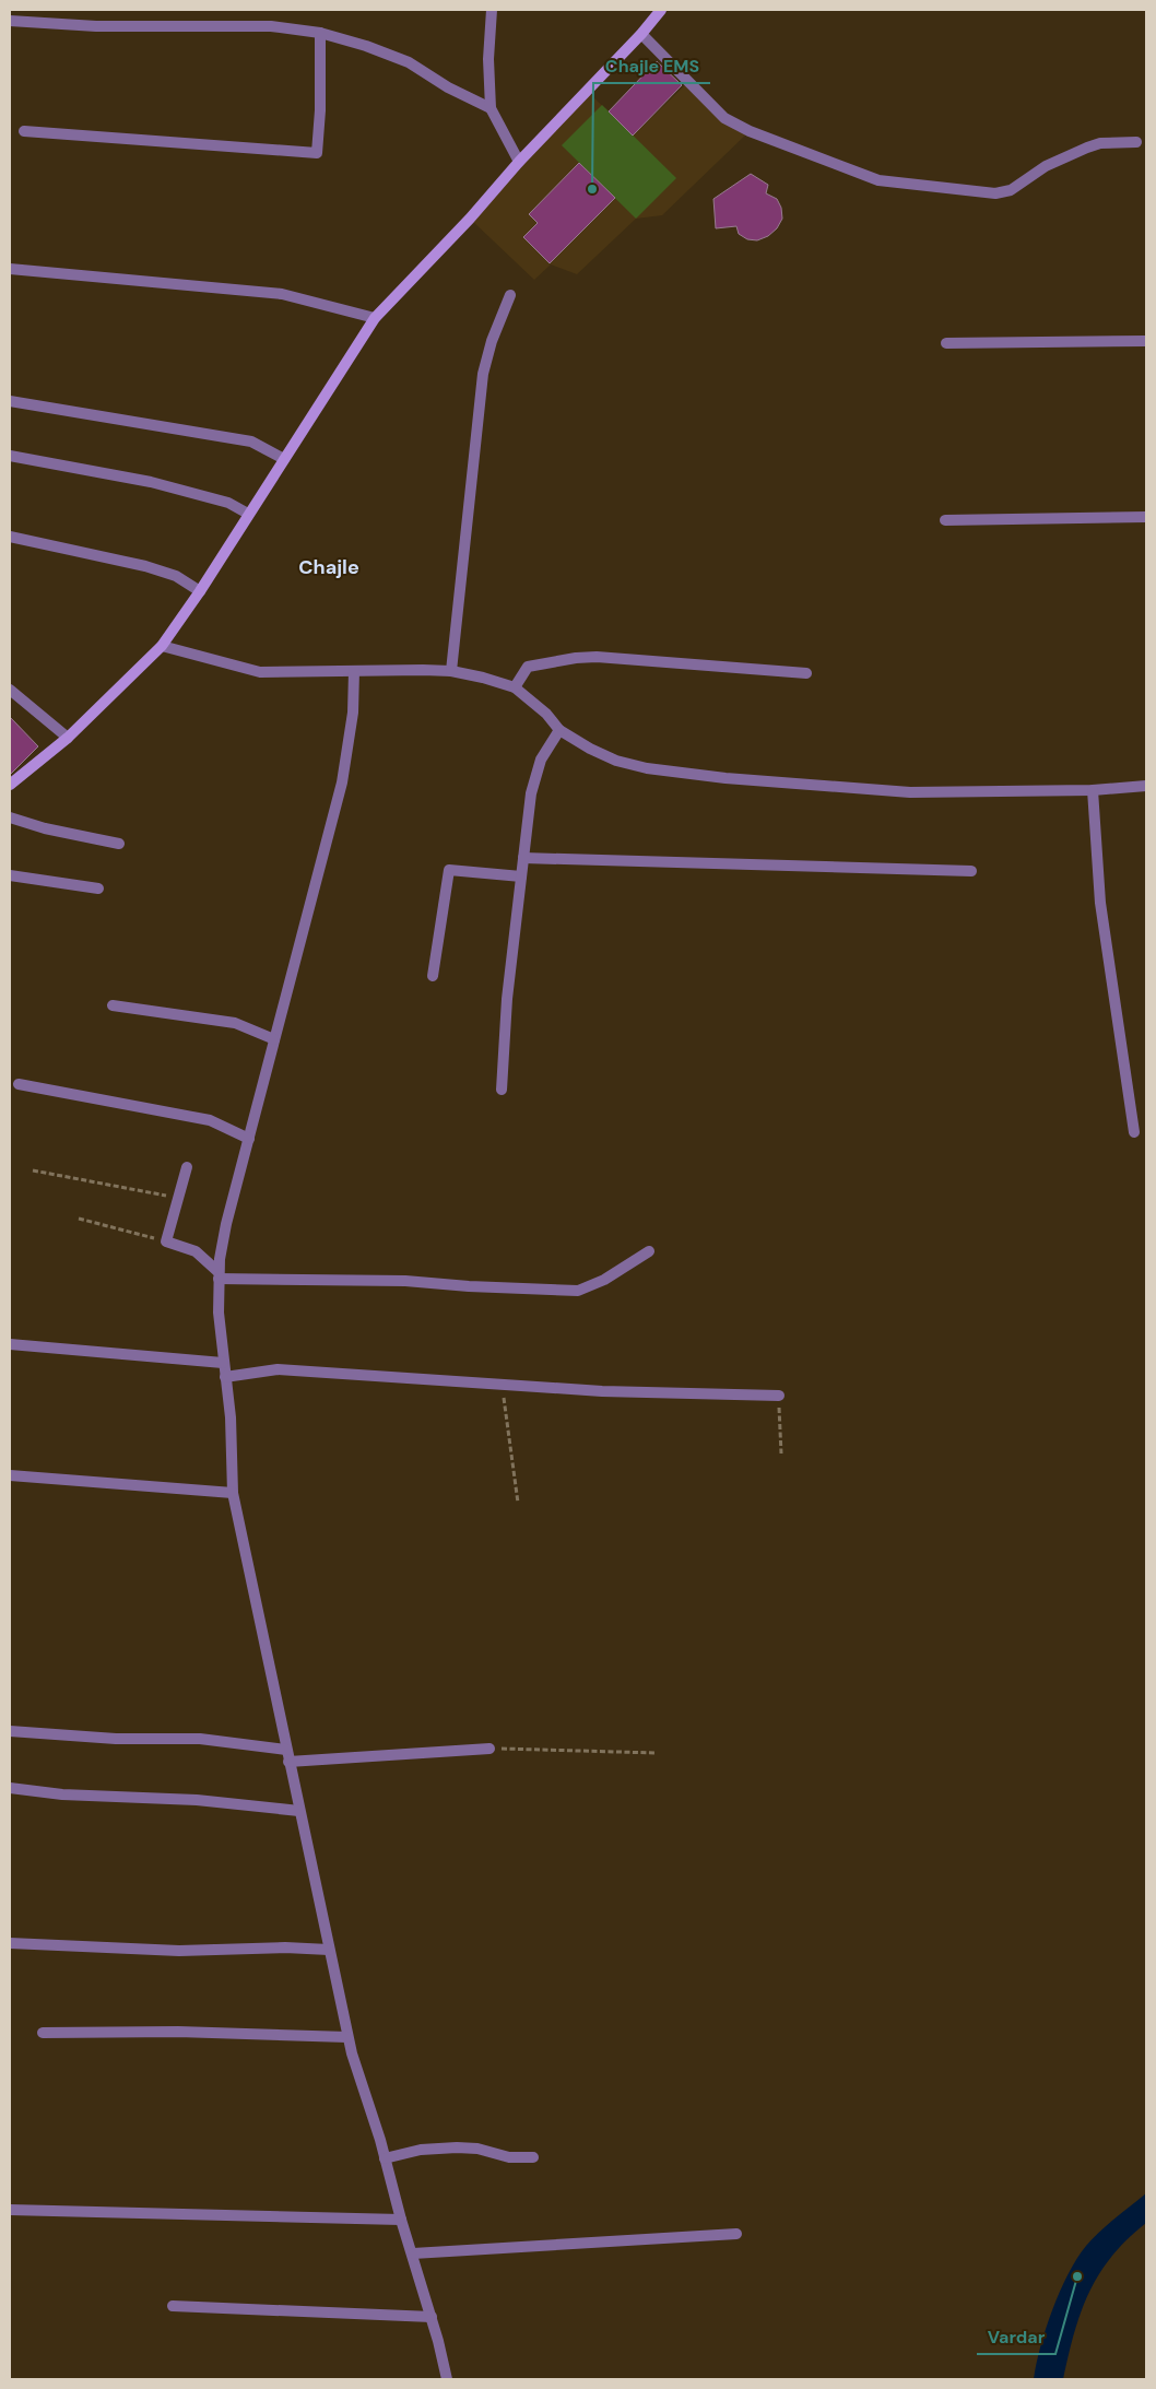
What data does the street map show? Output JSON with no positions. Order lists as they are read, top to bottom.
{
  "districts": ["Chajle"],
  "places": ["Chajle EMS", "Vardar"]
}
